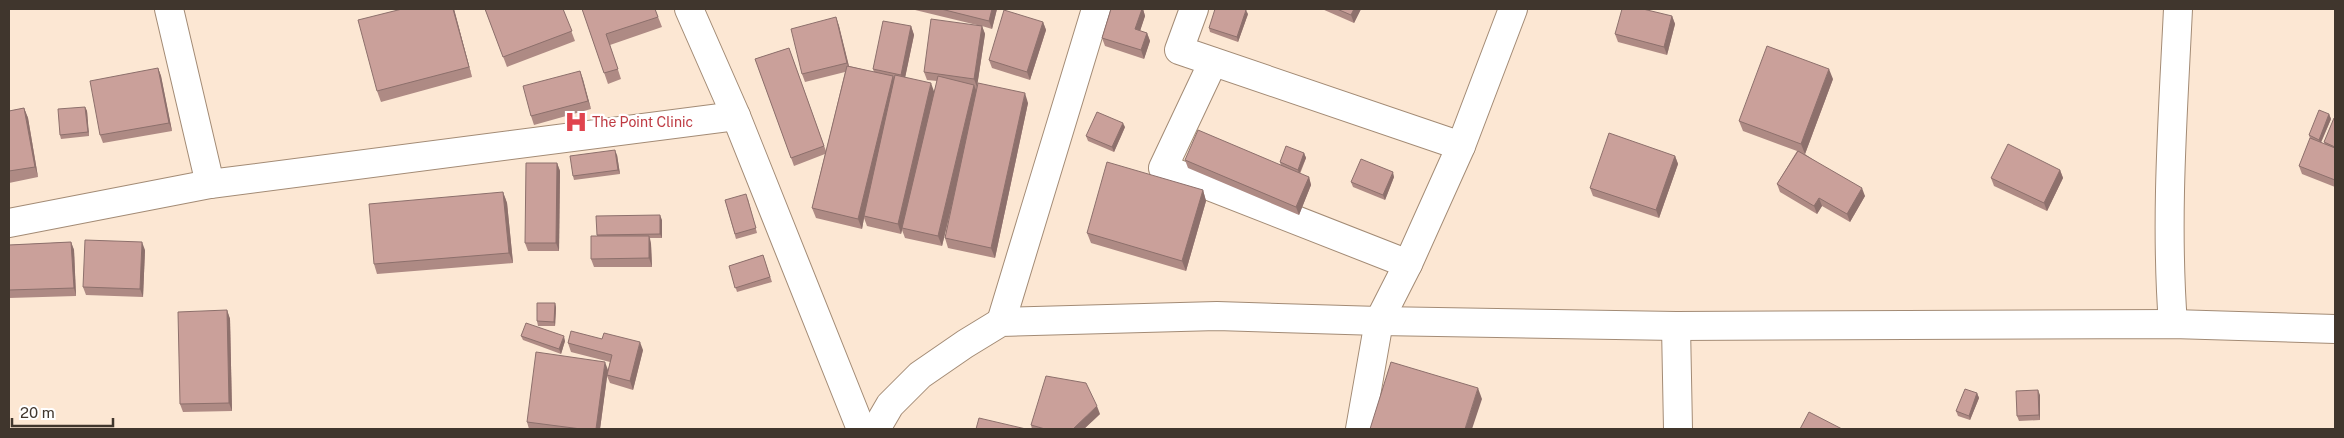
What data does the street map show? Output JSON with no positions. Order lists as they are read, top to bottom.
{
  "places": {
    "hospital": ["The Point Clinic"]
  },
  "scale_bar": "20 m"
}
